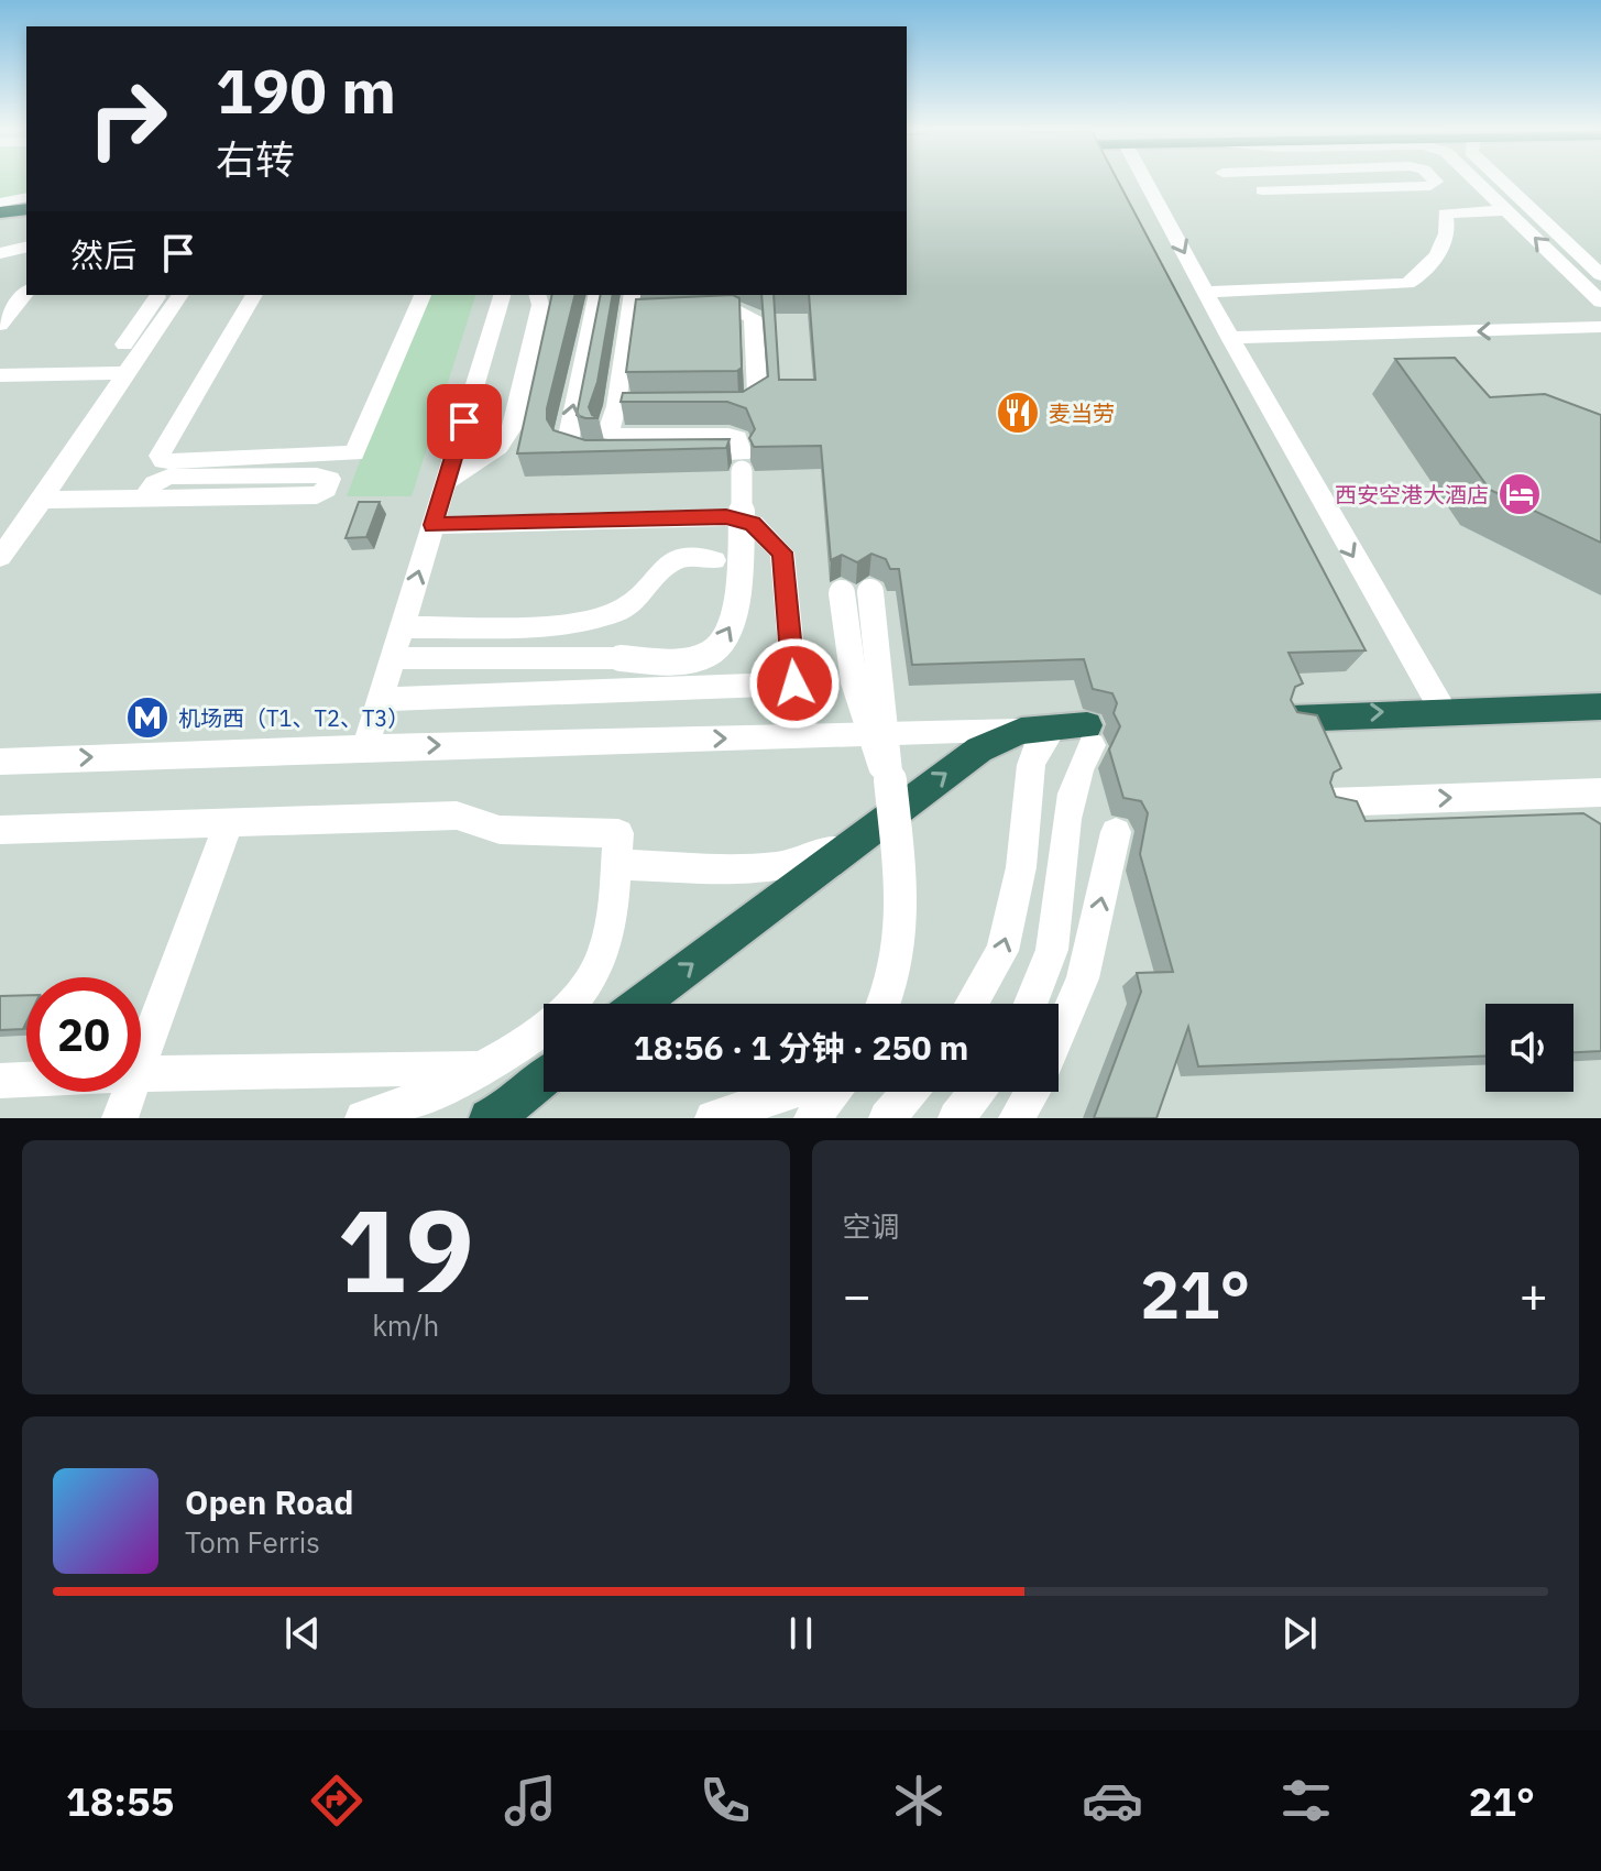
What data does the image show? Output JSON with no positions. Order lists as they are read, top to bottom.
{
  "places": {
    "restaurant": ["麦当劳"],
    "hotel": ["西安空港大酒店"],
    "metro station": ["机场西（T1、T2、T3）"]
  },
  "page": {
    "turn": ["190 m", "右转"],
    "then": "然后",
    "limit": "20",
    "trip": "18:56 · 1 分钟 · 250 m",
    "tile": [
      ["19", "km/h"],
      "空调"
    ],
    "heat": ["−", "21°", "+"],
    "song": ["Open Road", "Tom Ferris"],
    "tabs": ["18:55", "21°"]
  }
}
